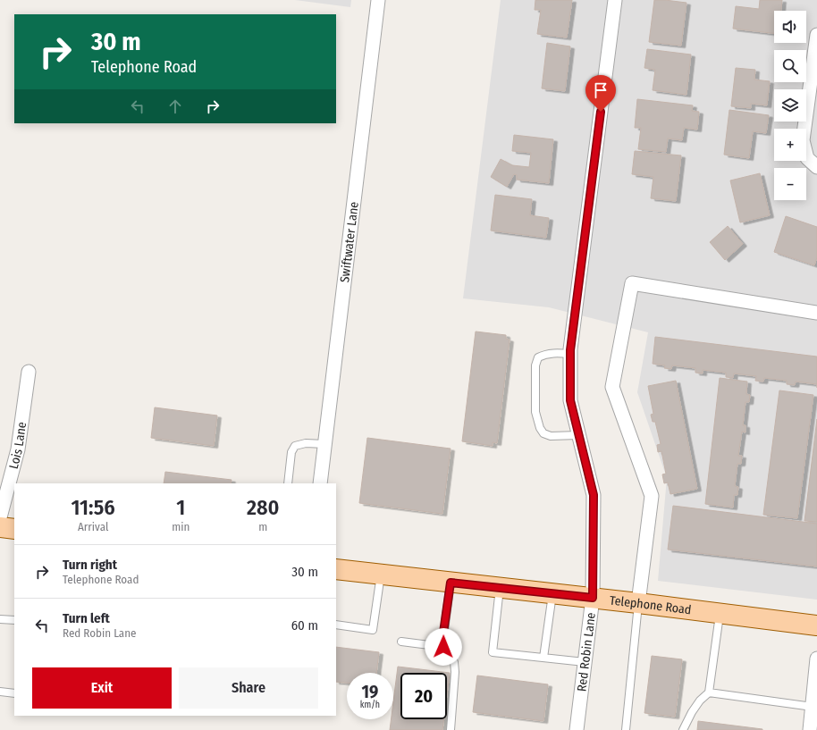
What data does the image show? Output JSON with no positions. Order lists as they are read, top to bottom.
{
  "streets": {
    "main road": ["Telephone Road"],
    "street": ["Swiftwater Lane", "Lois Lane", "Red Robin Lane"]
  },
  "crossings": [
    ["Telephone Road", "Red Robin Lane"]
  ],
  "page": {
    "map_buttons": ["+", "−"],
    "turn": ["30 m", "Telephone Road"],
    "eta": [
      "11:56",
      "Arrival",
      "1",
      "min",
      "280",
      "m"
    ],
    "list": [
      {
        "name": "Turn right",
        "note": "Telephone Road",
        "value": "30 m"
      },
      {
        "name": "Turn left",
        "note": "Red Robin Lane",
        "value": "60 m"
      }
    ],
    "buttons": ["Exit", "Share"],
    "speed": "19 km/h",
    "limit": "20"
  }
}
